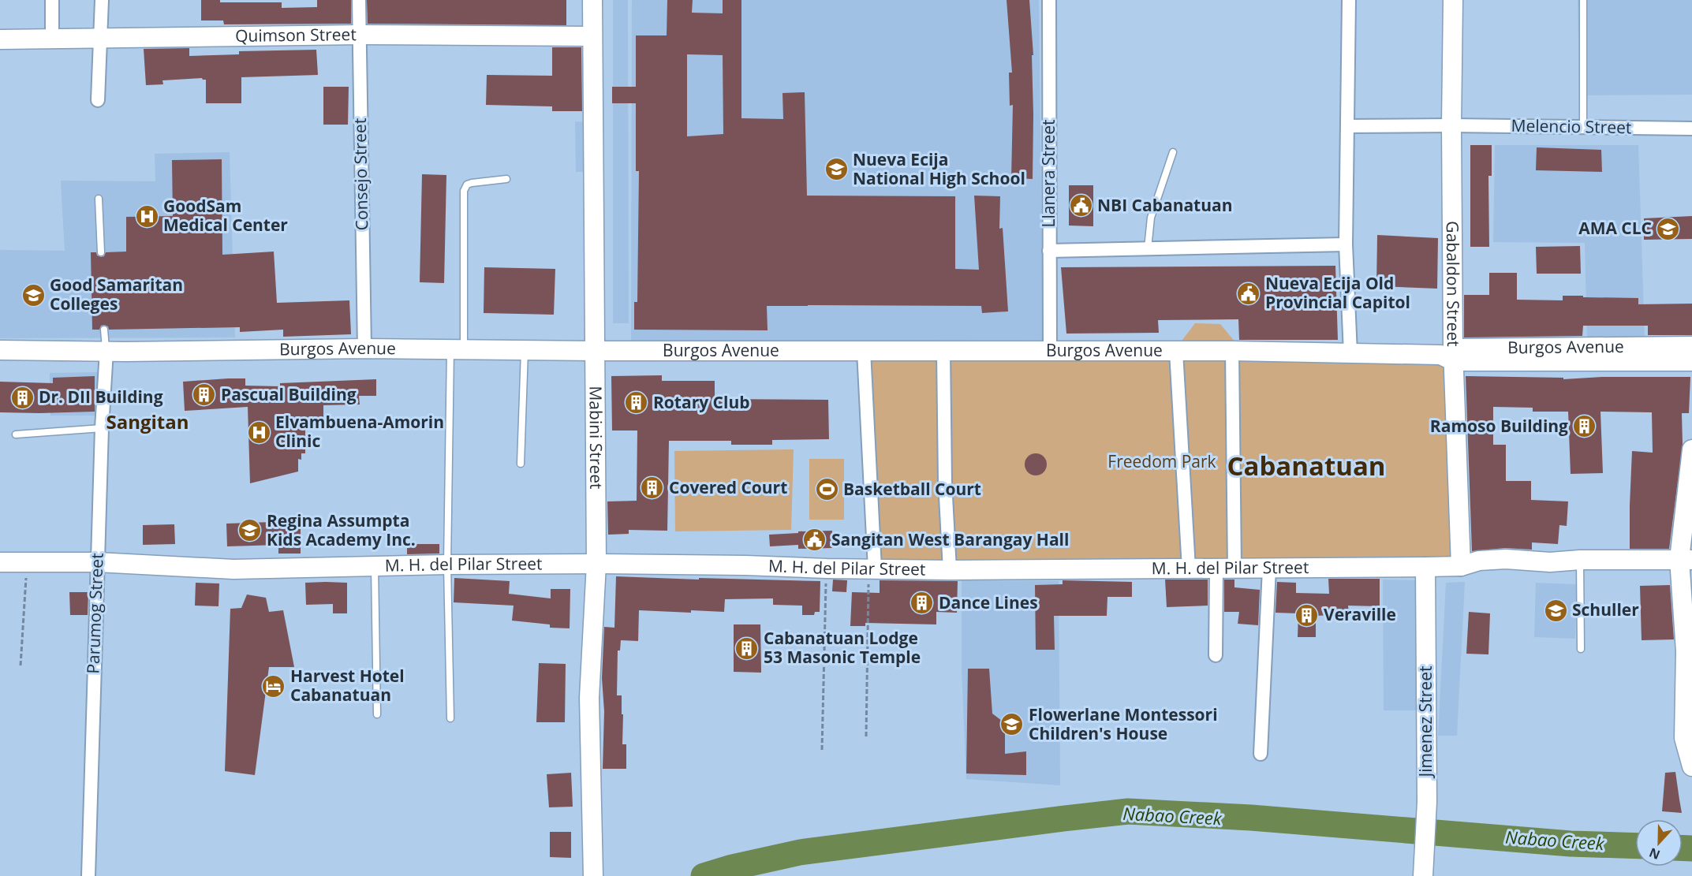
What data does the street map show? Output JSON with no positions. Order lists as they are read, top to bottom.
{
  "streets": {
    "main road": [
      "Quimson Street",
      "Gabaldon Street",
      "Burgos Avenue",
      "Mabini Street",
      "M. H. del Pilar Street",
      "Jimenez Street"
    ],
    "street": [
      "Melencio Street",
      "Llanera Street",
      "Consejo Street",
      "Parumog Street"
    ]
  },
  "crossings": [
    ["Quimson Street", "Consejo Street"],
    ["Quimson Street", "Mabini Street"],
    ["Melencio Street", "Gabaldon Street"],
    ["Consejo Street", "Burgos Avenue"],
    ["Gabaldon Street", "Burgos Avenue"],
    ["Gabaldon Street", "M. H. del Pilar Street"],
    ["Burgos Avenue", "Mabini Street"],
    ["Burgos Avenue", "Parumog Street"],
    ["Mabini Street", "M. H. del Pilar Street"],
    ["M. H. del Pilar Street", "Parumog Street"],
    ["M. H. del Pilar Street", "Jimenez Street"]
  ],
  "districts": ["Sangitan", "Cabanatuan"],
  "water": ["Nabao Creek"],
  "parks": ["Freedom Park"],
  "places": {
    "school or university": [
      "Nueva Ecija National High School",
      "AMA CLC",
      "Good Samaritan Colleges",
      "Regina Assumpta Kids Academy Inc.",
      "Schuller",
      "Flowerlane Montessori Children's House"
    ],
    "public building": ["NBI Cabanatuan", "Nueva Ecija Old Provincial Capitol", "Sangitan West Barangay Hall"],
    "hospital": ["GoodSam Medical Center", "Elvambuena-Amorin Clinic"],
    "building": [
      "Pascual Building",
      "Dr. DII Building",
      "Rotary Club",
      "Ramoso Building",
      "Covered Court",
      "Dance Lines",
      "Veraville",
      "Cabanatuan Lodge 53 Masonic Temple"
    ],
    "sports": ["Basketball Court"],
    "hotel": ["Harvest Hotel Cabanatuan"]
  },
  "north": "bottom"
}
